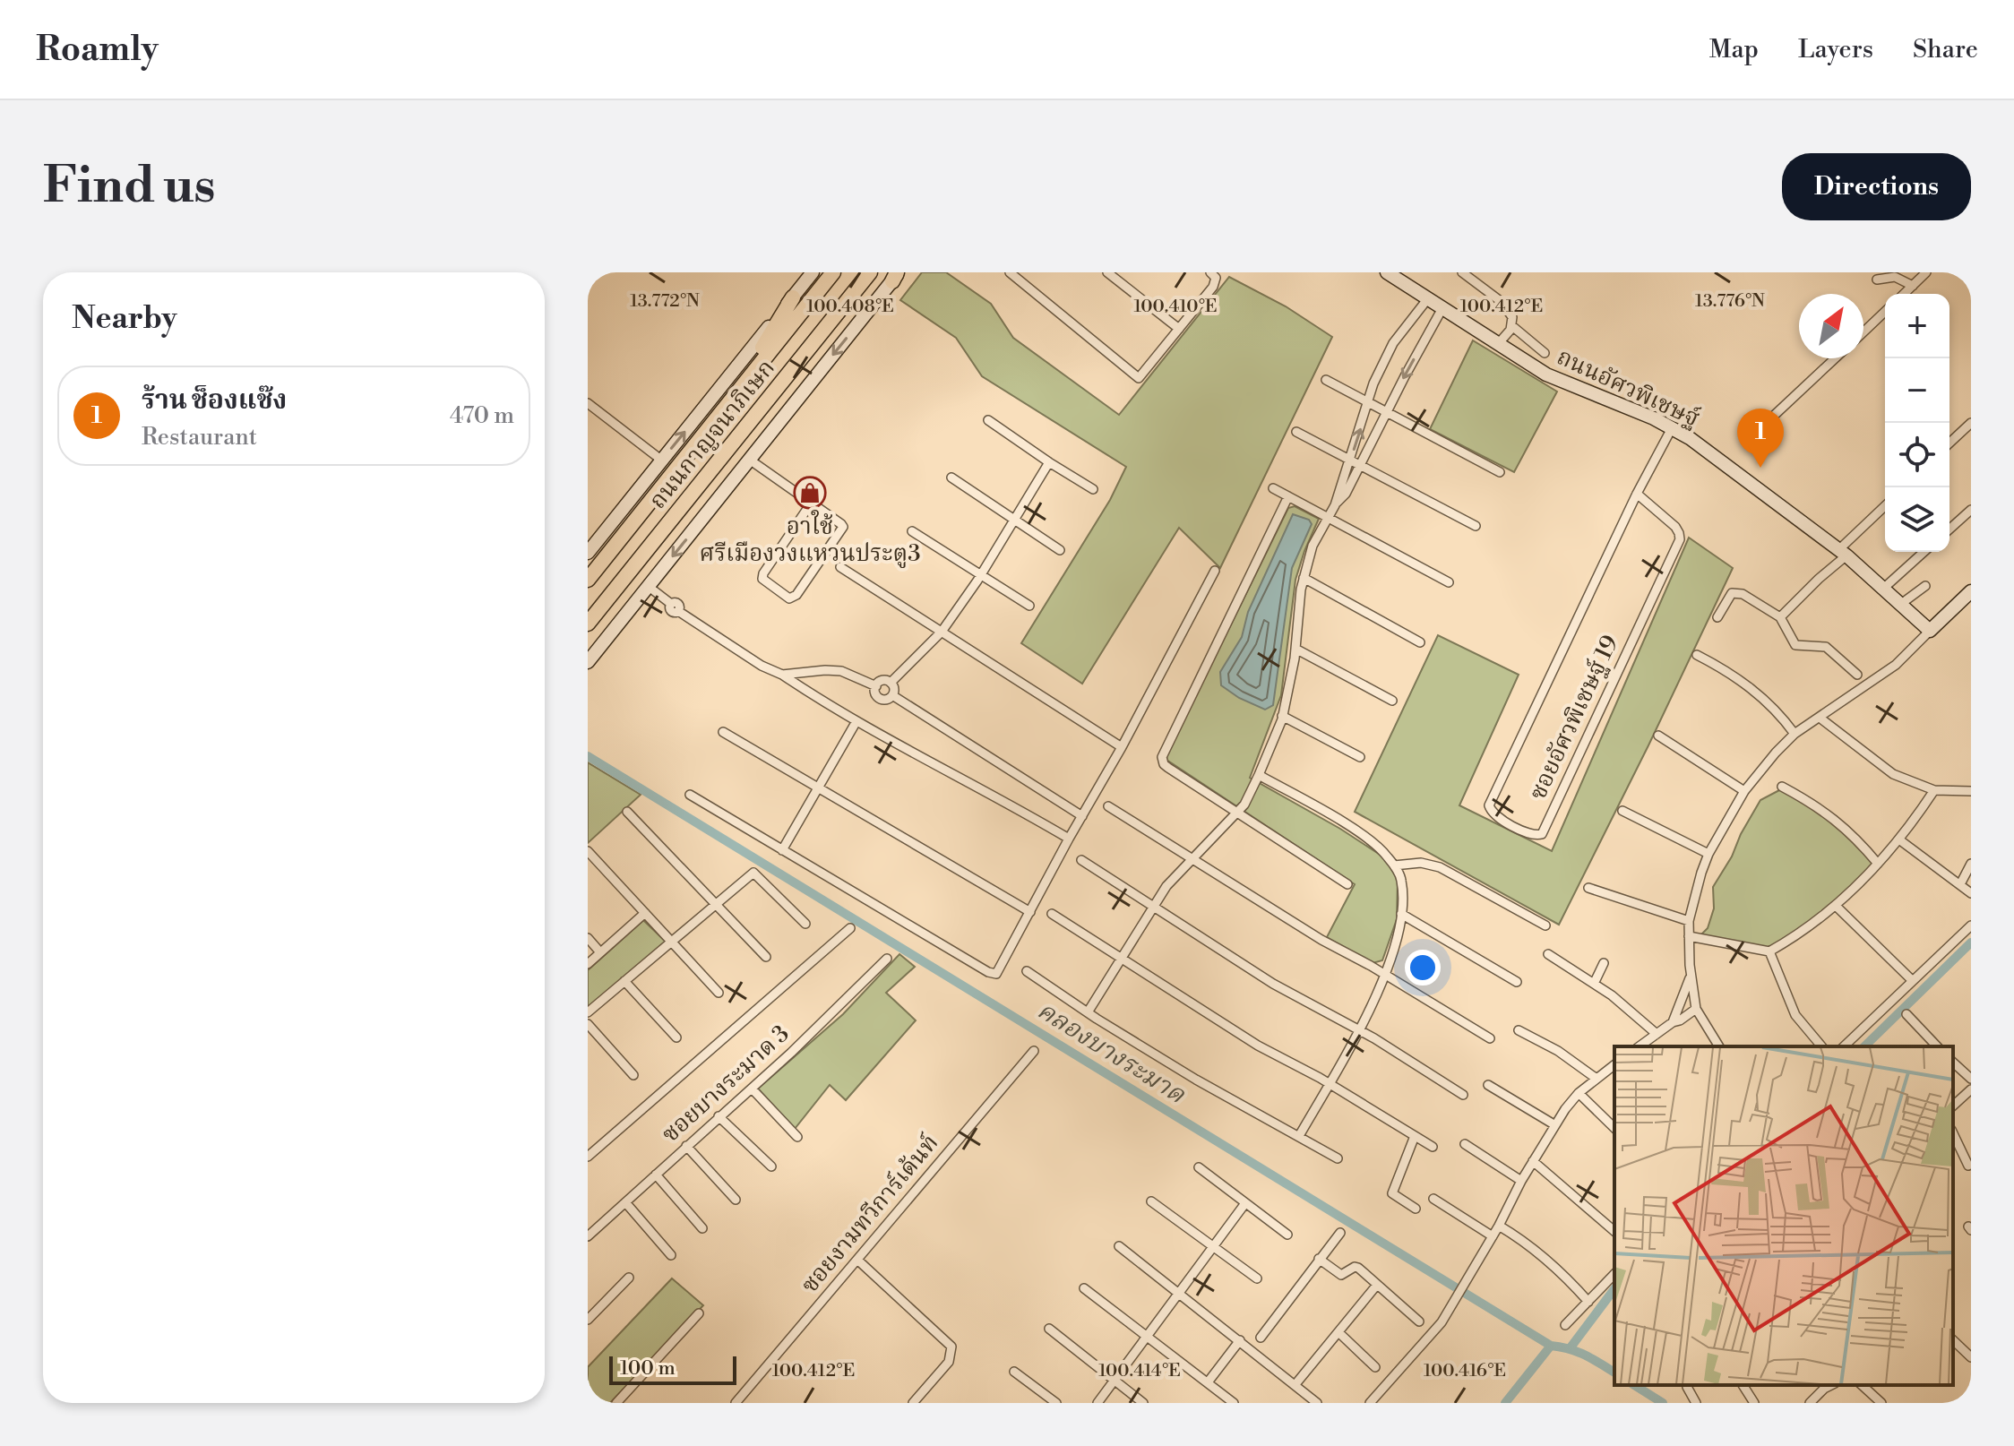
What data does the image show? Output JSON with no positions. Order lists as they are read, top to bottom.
{
  "streets": {
    "highway": ["ถนนกาญจนาภิเษก"],
    "main road": ["ถนนอัศวพิเชษฐ์"],
    "street": ["ซอยอัศวพิเชษฐ์ 19", "ซอยบางระมาด 3", "ซอยงามทวีการ์เด้นท์"]
  },
  "crossings": [
    ["ถนนอัศวพิเชษฐ์", "ซอยอัศวพิเชษฐ์ 19"]
  ],
  "water": ["คลองบางระมาด"],
  "places": {
    "shop": ["อาใช้ ศรีเมืองวงแหวนประตู3"]
  },
  "scale_bar": "100 m",
  "north": "top right",
  "page": {
    "header": "Roamly",
    "nav": ["Map", "Layers", "Share"],
    "buttons": "Directions",
    "title": "Find us",
    "heading": "Nearby",
    "map_buttons": ["+", "−"],
    "list": [
      {
        "mark": "1",
        "name": "ร้าน ช็องแช๊ง",
        "note": "Restaurant",
        "value": "470 m"
      }
    ],
    "pins": "1",
    "scale": "100 m"
  },
  "coordinates": [
    "13.776°N",
    "13.772°N",
    "100.408°E",
    "100.410°E",
    "100.412°E",
    "100.414°E",
    "100.416°E"
  ]
}
